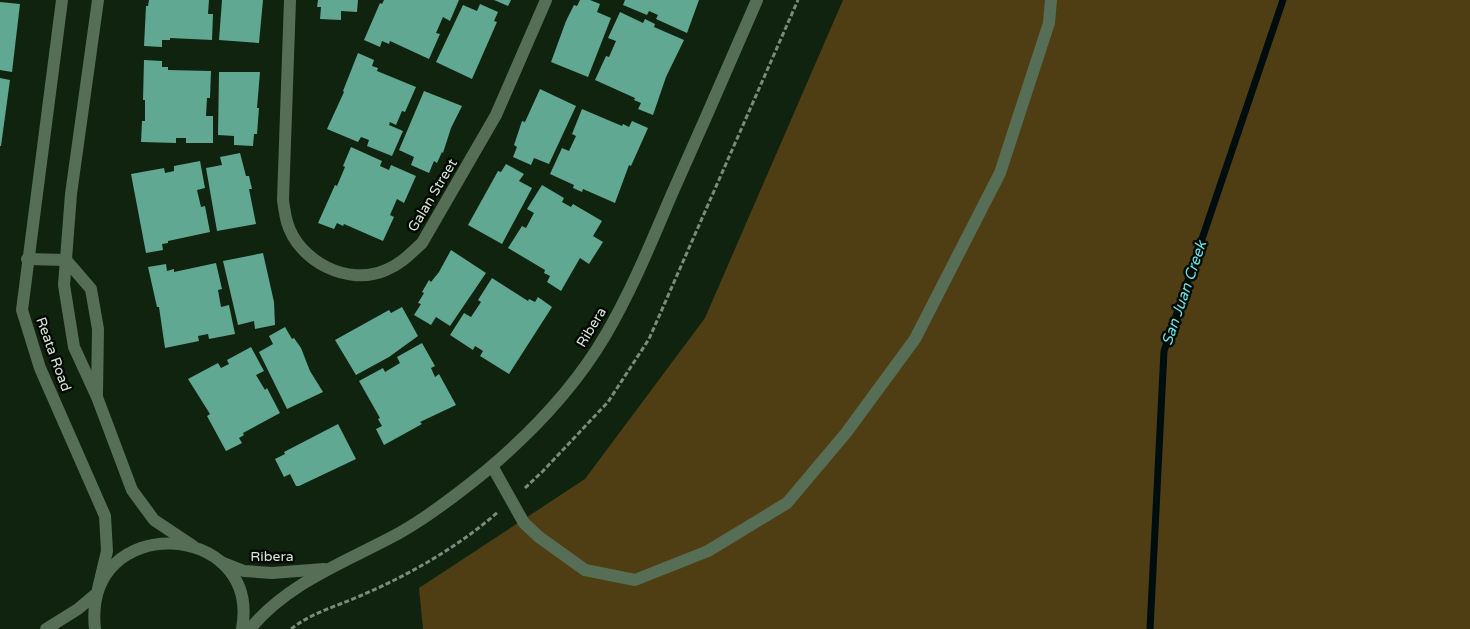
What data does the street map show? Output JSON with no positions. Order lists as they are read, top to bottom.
{
  "streets": {
    "street": ["Galan Street", "Ribera", "Reata Road"]
  },
  "crossings": [
    ["Ribera", "Reata Road"]
  ],
  "water": ["San Juan Creek"]
}
